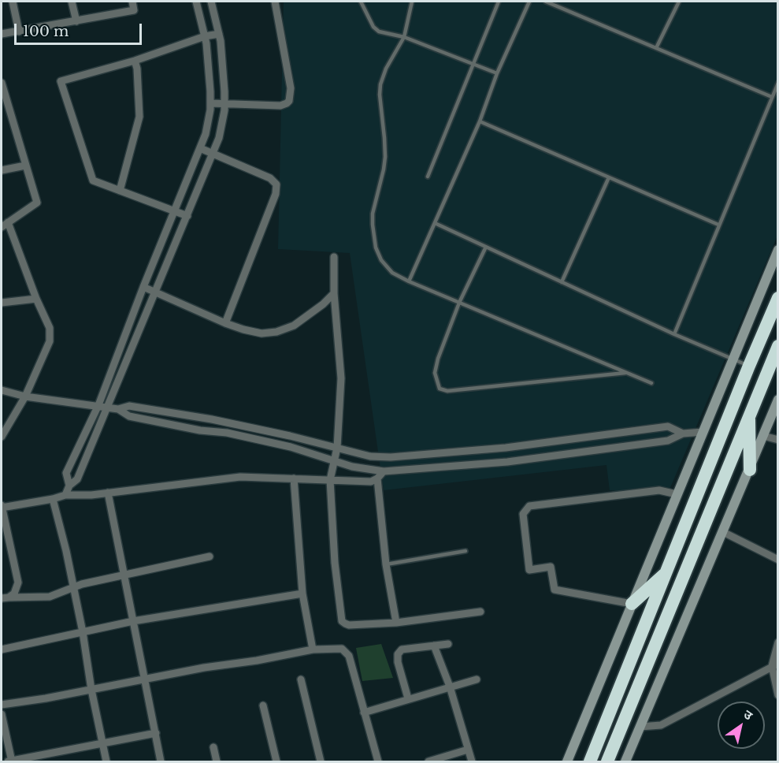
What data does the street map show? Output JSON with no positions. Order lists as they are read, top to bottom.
{
  "scale_bar": "100 m",
  "north": "top right"
}
